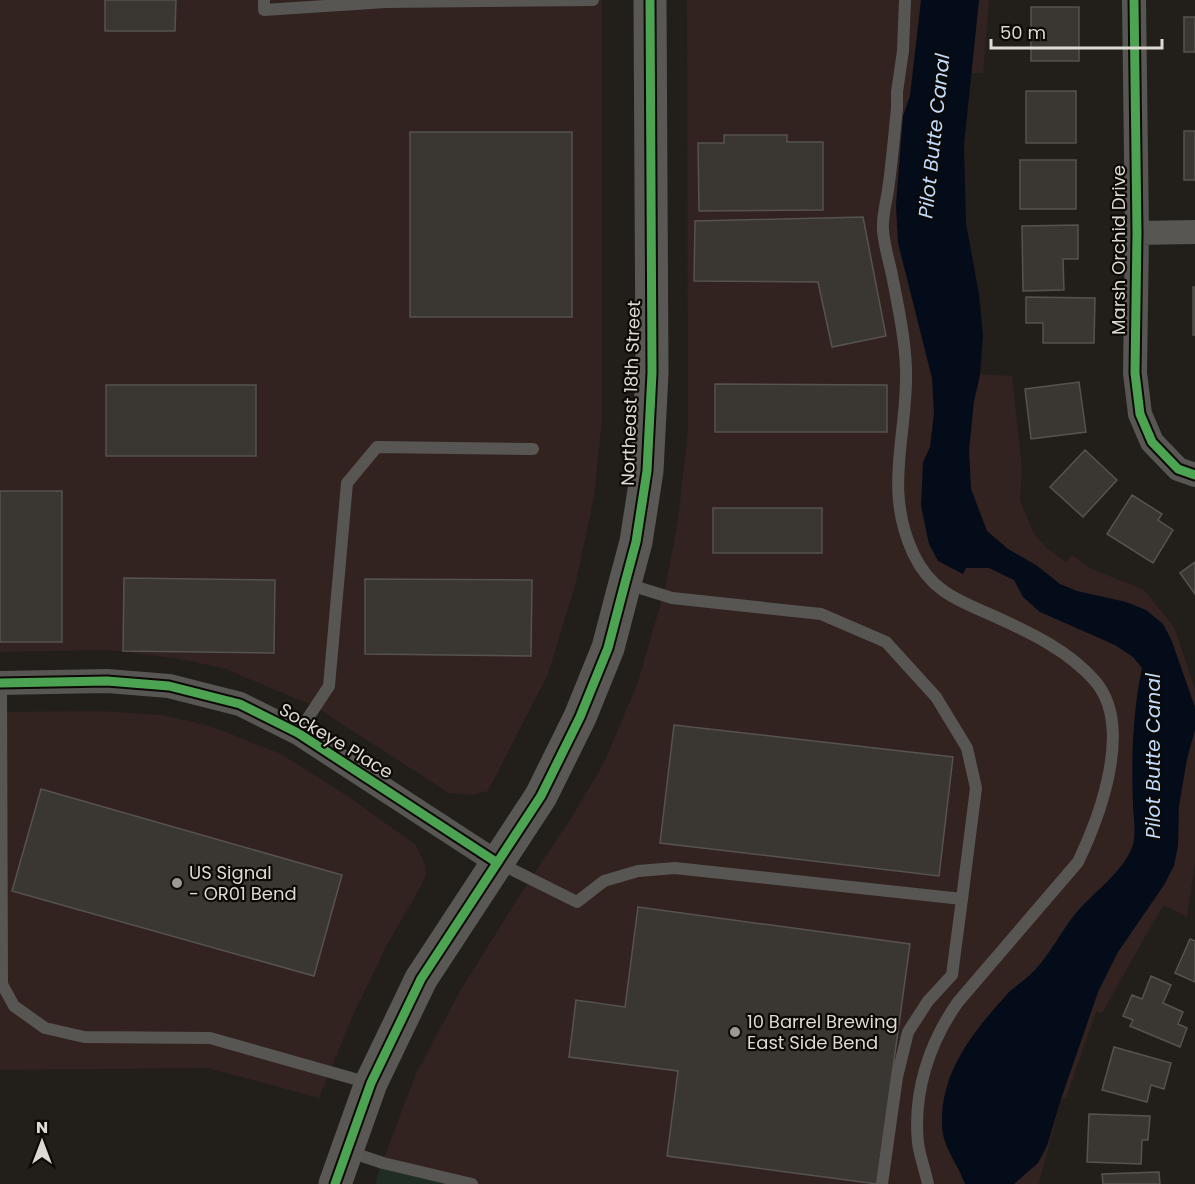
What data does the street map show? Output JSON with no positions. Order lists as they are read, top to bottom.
{
  "streets": {
    "street": ["Marsh Orchid Drive", "Northeast 18th Street", "Sockeye Place"]
  },
  "crossings": [
    ["Northeast 18th Street", "Sockeye Place"]
  ],
  "water": ["Pilot Butte Canal"],
  "places": ["US Signal - OR01 Bend", "10 Barrel Brewing East Side Bend"],
  "scale_bar": "50 m",
  "north": "top"
}
